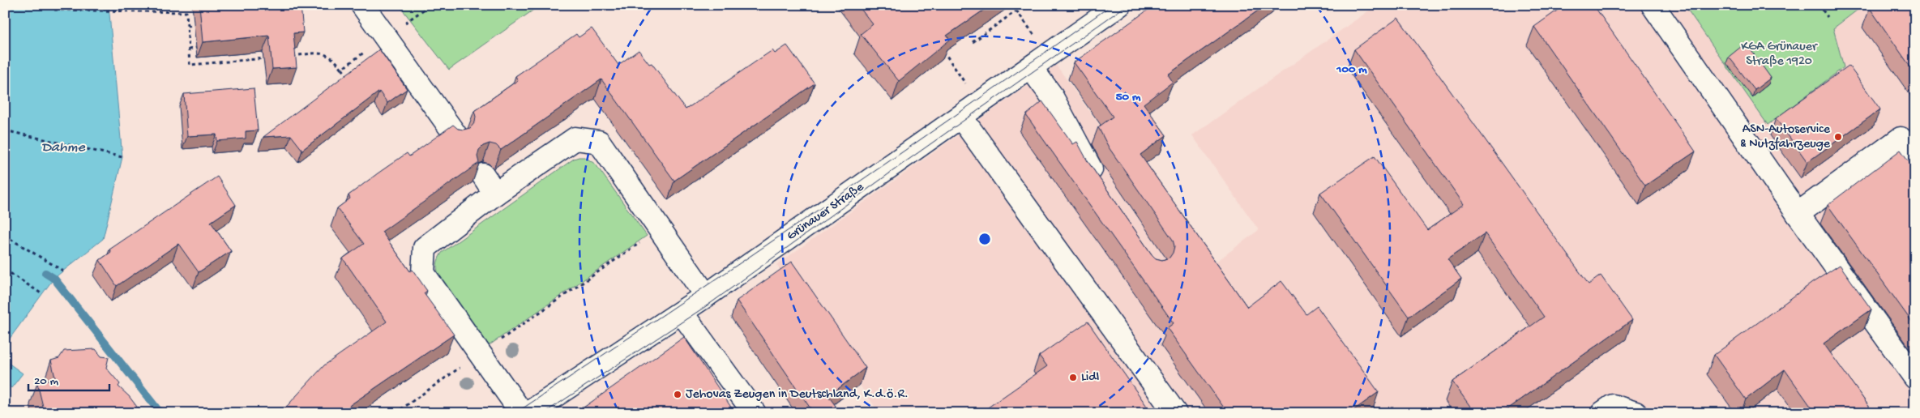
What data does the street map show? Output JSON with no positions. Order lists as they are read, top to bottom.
{
  "streets": {
    "main road": ["Grünauer Straße"]
  },
  "water": ["Dahme"],
  "parks": ["KGA Grünauer Straße 1920"],
  "places": ["ASN-Autoservice & Nutzfahrzeuge", "Lidl", "Jehovas Zeugen in Deutschland, K.d.ö.R."],
  "scale_bar": "20 m",
  "rings": ["100 m", "50 m"]
}
